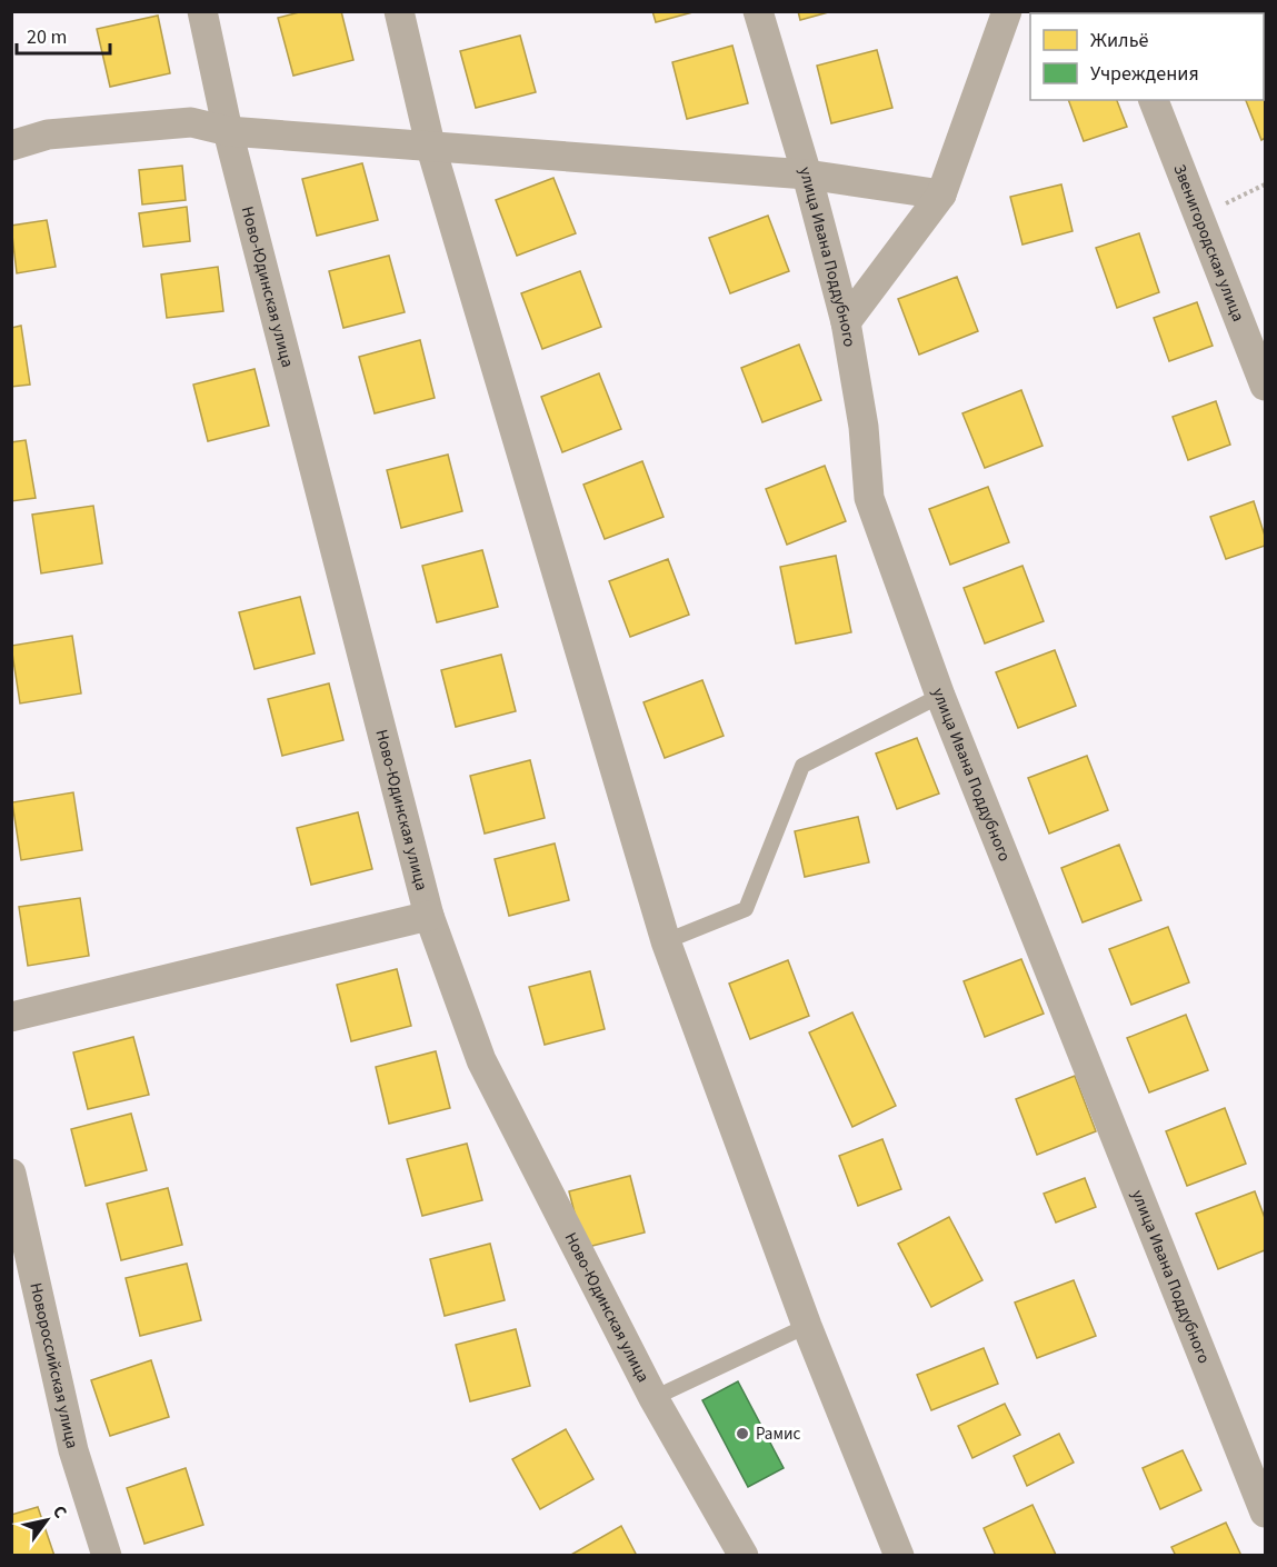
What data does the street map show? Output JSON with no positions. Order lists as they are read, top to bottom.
{
  "streets": {
    "street": [
      "Звенигородская улица",
      "улица Ивана Поддубного",
      "Ново-Юдинская улица",
      "Новороссийская улица"
    ]
  },
  "places": ["Рамис"],
  "legend": ["Жильё", "Учреждения"],
  "scale_bar": "20 m",
  "north": "top right"
}
